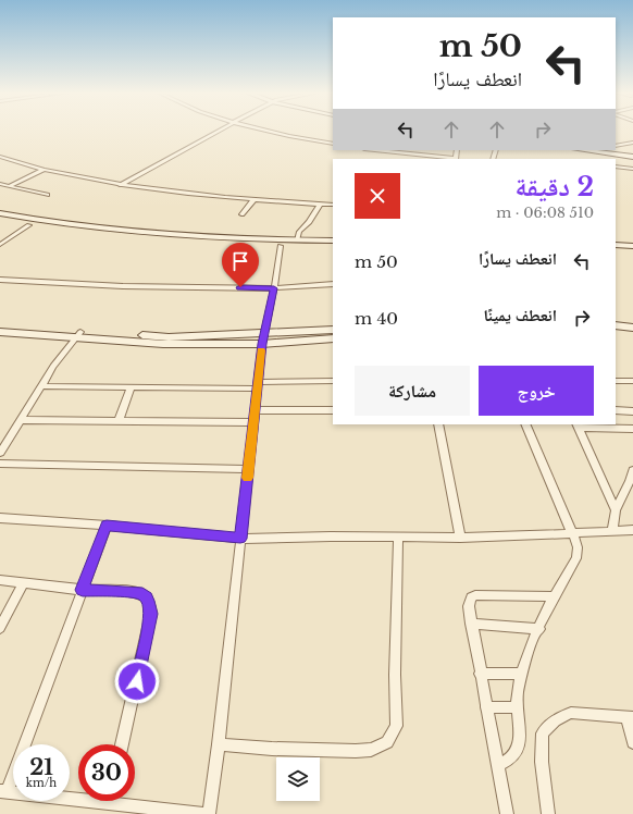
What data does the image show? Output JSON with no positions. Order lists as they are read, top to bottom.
{
  "page": {
    "turn": ["50 m", "انعطف يسارًا"],
    "heading": ["2 دقيقة", "510 m · 06:08"],
    "list": [
      {
        "name": "انعطف يسارًا",
        "value": "50 m"
      },
      {
        "name": "انعطف يمينًا",
        "value": "40 m"
      }
    ],
    "buttons": ["خروج", "مشاركة"],
    "speed": "21 km/h",
    "limit": "30"
  }
}
